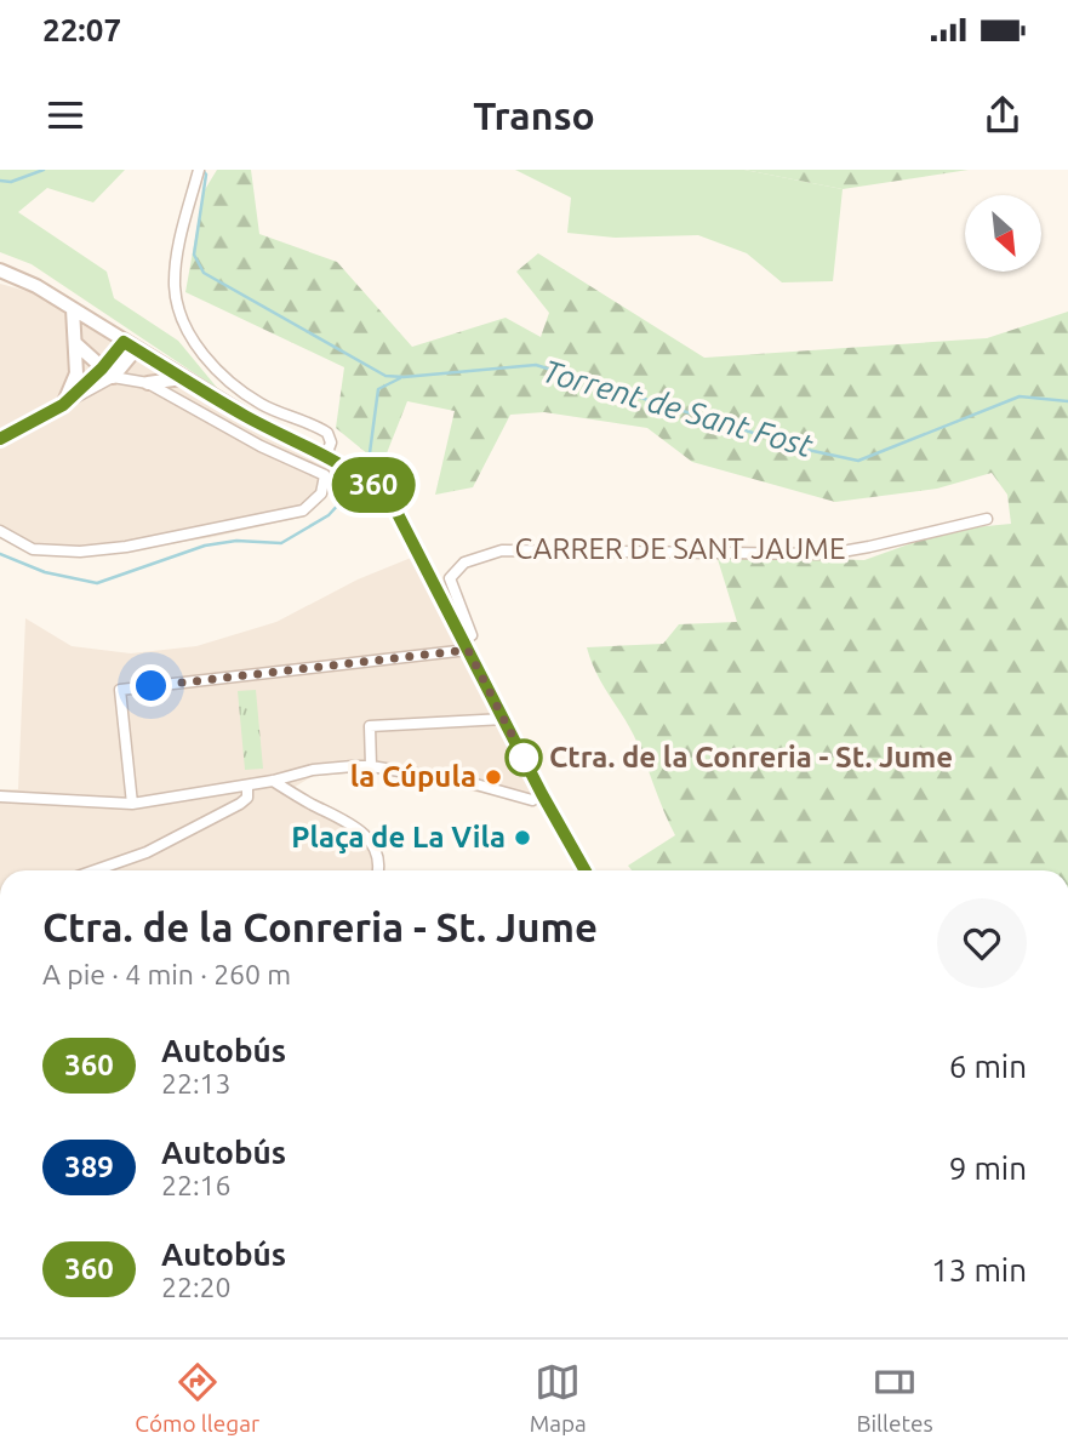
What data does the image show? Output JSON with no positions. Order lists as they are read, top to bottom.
{
  "streets": {
    "street": ["CARRER DE SANT JAUME"]
  },
  "water": ["Torrent de Sant Fost"],
  "places": ["Ctra. de la Conreria - St. Jume", "la Cúpula", "Plaça de La Vila"],
  "lines": ["bus line 360"],
  "north": "bottom right",
  "page": {
    "status": "22:07",
    "header": "Transo",
    "on_map": "360",
    "heading": ["Ctra. de la Conreria - St. Jume", "A pie · 4 min · 260 m"],
    "list": [
      {
        "mark": "360",
        "name": "Autobús",
        "note": "22:13",
        "value": "6 min"
      },
      {
        "mark": "389",
        "name": "Autobús",
        "note": "22:16",
        "value": "9 min"
      },
      {
        "mark": "360",
        "name": "Autobús",
        "note": "22:20",
        "value": "13 min"
      }
    ],
    "tabs": ["Cómo llegar", "Mapa", "Billetes"]
  }
}
